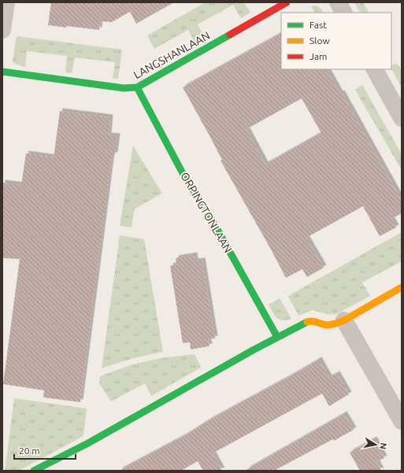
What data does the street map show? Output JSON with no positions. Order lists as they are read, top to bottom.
{
  "streets": {
    "street": ["LANGSHANLAAN", "ORPINGTONLAAN"]
  },
  "crossings": [
    ["LANGSHANLAAN", "ORPINGTONLAAN"]
  ],
  "legend": ["Fast", "Slow", "Jam"],
  "scale_bar": "20 m",
  "north": "right"
}
